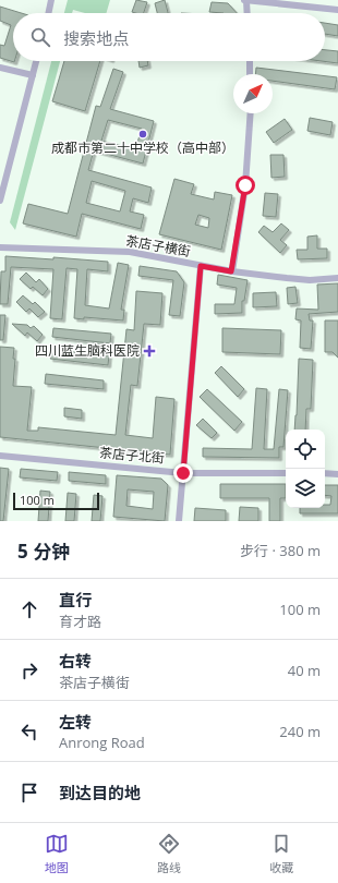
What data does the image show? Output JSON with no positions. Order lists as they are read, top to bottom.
{
  "streets": {
    "street": ["茶店子横街", "茶店子北街"]
  },
  "places": {
    "other": ["成都市第二十中学校（高中部）"],
    "health": ["四川蓝生脑科医院"]
  },
  "scale_bar": "100 m",
  "north": "top right",
  "page": {
    "search": "搜索地点",
    "scale": "100 m",
    "heading": ["5 分钟", "步行 · 380 m"],
    "list": [
      ["直行", "育才路", "100 m"],
      ["右转", "茶店子横街", "40 m"],
      ["左转", "Anrong Road", "240 m"],
      "到达目的地"
    ],
    "nav": ["地图", "路线", "收藏"]
  }
}
